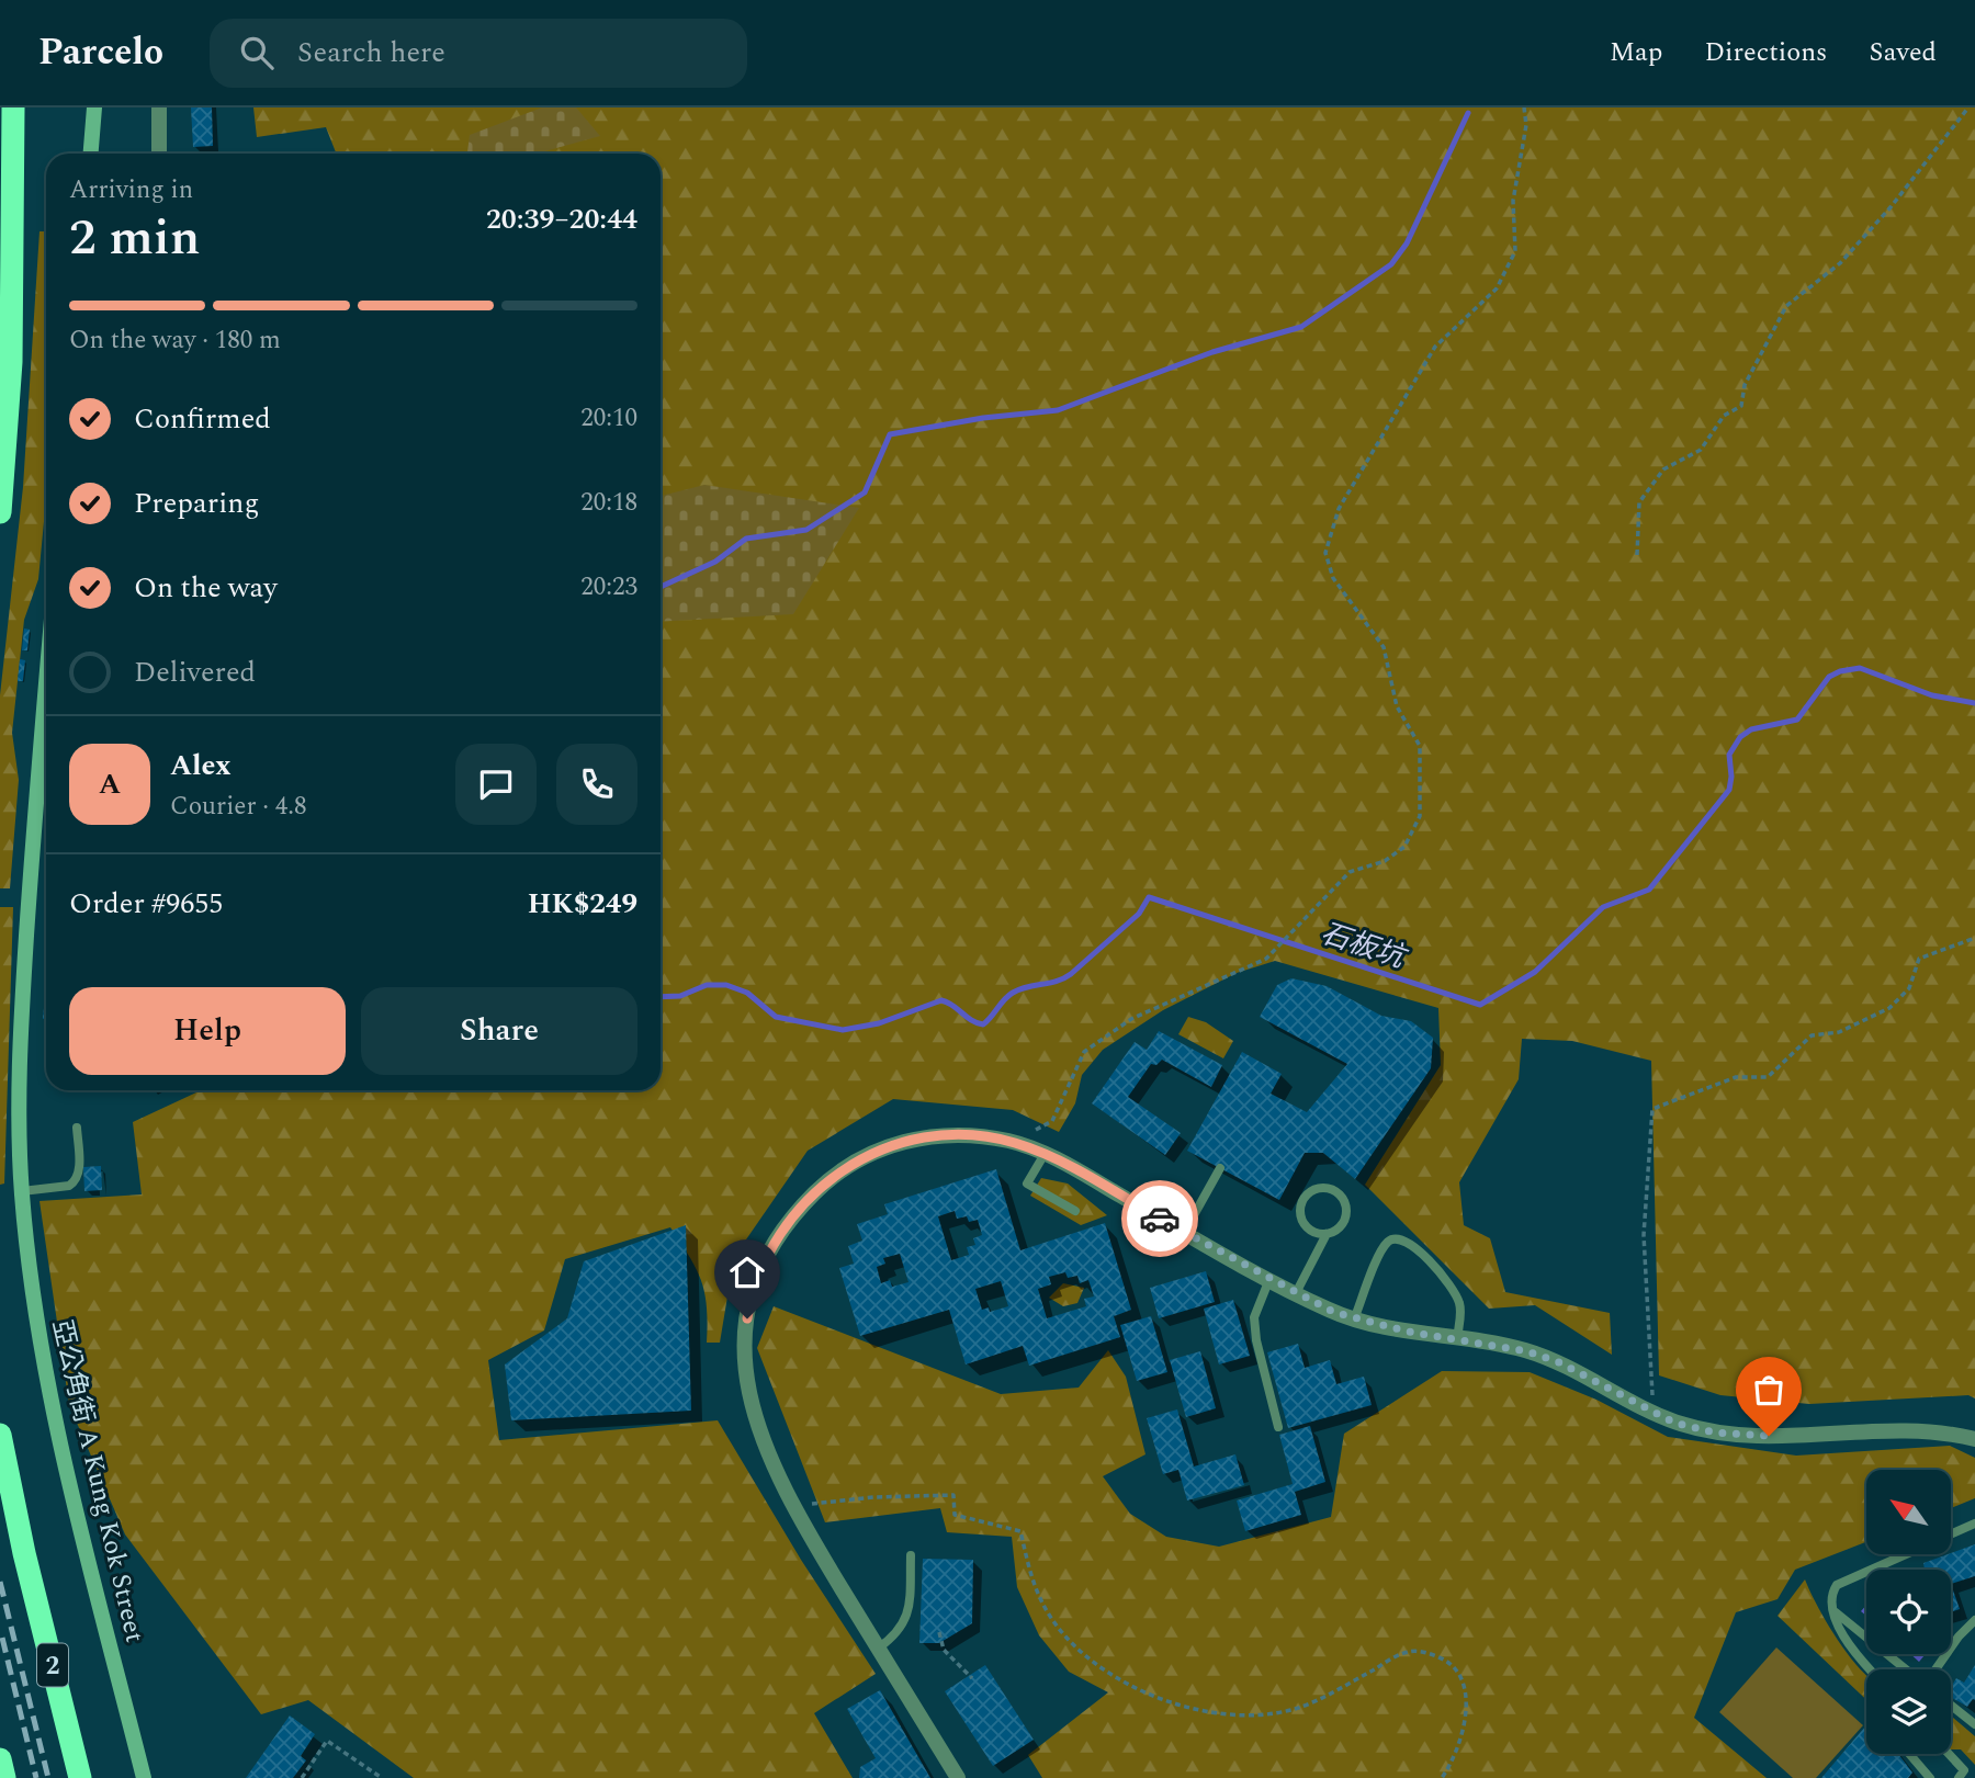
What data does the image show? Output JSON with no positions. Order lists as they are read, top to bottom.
{
  "streets": {
    "highway": ["2"],
    "main road": ["亞公角街 A Kung Kok Street"]
  },
  "water": ["石板坑"],
  "north": "top left",
  "page": {
    "header": "Parcelo",
    "search": "Search here",
    "nav": ["Map", "Directions", "Saved"],
    "heading": ["2 min", "Arriving in", "20:39–20:44"],
    "panel": [
      "Alex",
      "Courier · 4.8",
      "Order #9655",
      "HK$249"
    ],
    "bar": "On the way · 180 m",
    "list": [
      ["Confirmed", "20:10"],
      ["Preparing", "20:18"],
      ["On the way", "20:23"],
      "Delivered"
    ],
    "round": "A",
    "buttons": ["Help", "Share"]
  }
}
